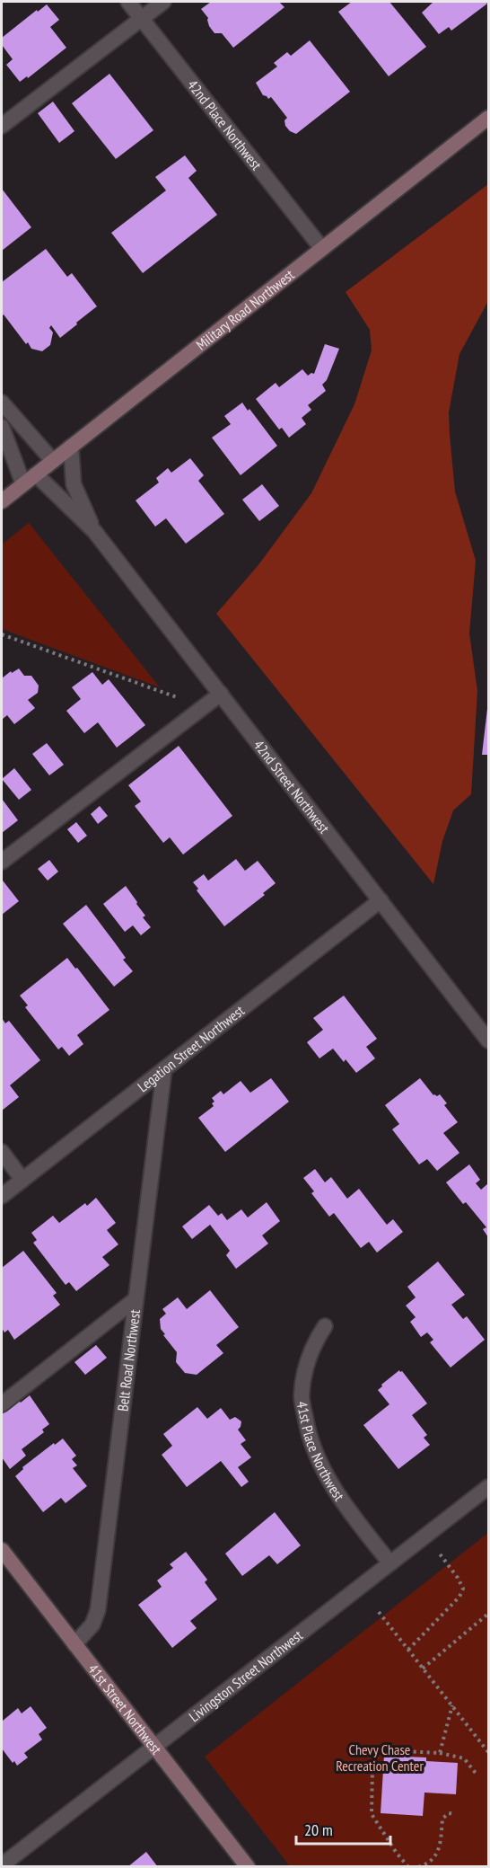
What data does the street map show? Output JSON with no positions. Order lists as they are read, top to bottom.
{
  "streets": {
    "main road": ["Military Road Northwest", "41st Street Northwest"],
    "street": [
      "42nd Place Northwest",
      "42nd Street Northwest",
      "Legation Street Northwest",
      "Belt Road Northwest",
      "41st Place Northwest",
      "Livingston Street Northwest"
    ]
  },
  "crossings": [
    ["42nd Place Northwest", "Military Road Northwest"],
    ["Military Road Northwest", "42nd Street Northwest"],
    ["42nd Street Northwest", "Legation Street Northwest"],
    ["Legation Street Northwest", "Belt Road Northwest"],
    ["Belt Road Northwest", "41st Street Northwest"],
    ["41st Place Northwest", "Livingston Street Northwest"],
    ["Livingston Street Northwest", "41st Street Northwest"]
  ],
  "parks": ["Chevy Chase Recreation Center"],
  "scale_bar": "20 m"
}
